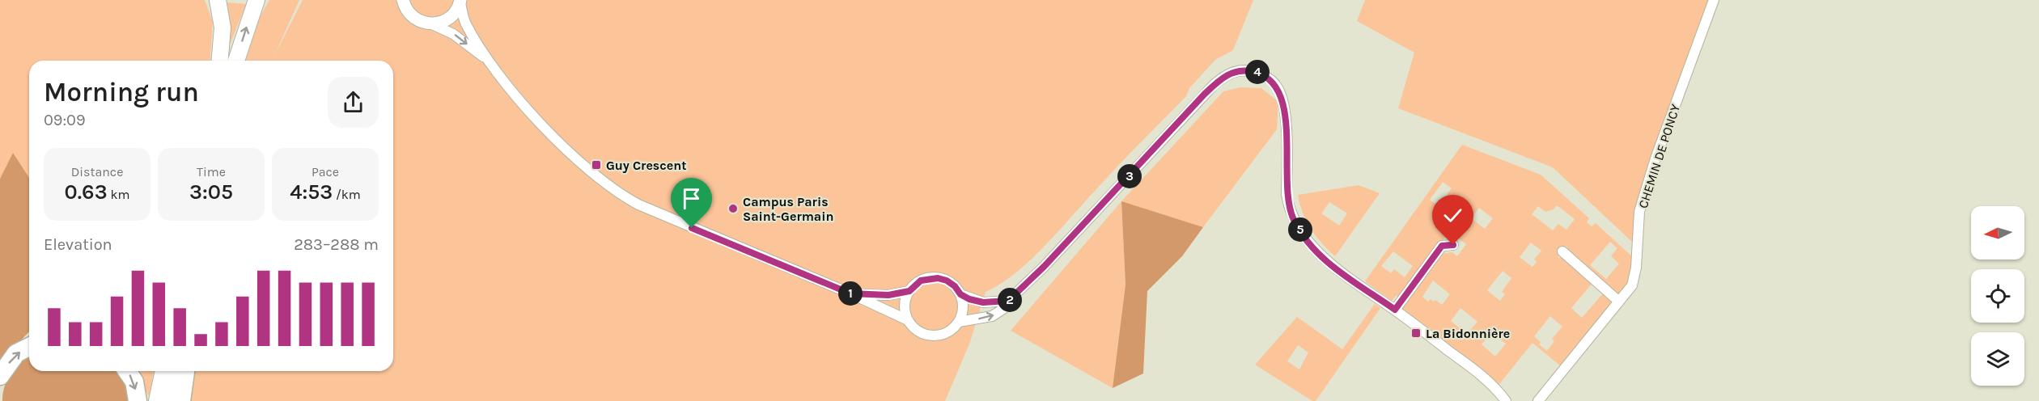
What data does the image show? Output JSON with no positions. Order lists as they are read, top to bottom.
{
  "streets": {
    "street": ["CHEMIN DE PONCY"]
  },
  "places": {
    "transit": ["Guy Crescent", "La Bidonnière"],
    "other": ["Campus Paris Saint-Germain"]
  },
  "north": "left",
  "page": {
    "pins": [
      "4",
      "3",
      "5",
      "1",
      "2"
    ],
    "heading": ["Morning run", "09:09"],
    "stats": [
      ["Distance", "0.63 km"],
      ["Time", "3:05"],
      ["Pace", "4:53 /km"]
    ],
    "chart": ["Elevation", "283–288 m"]
  }
}
